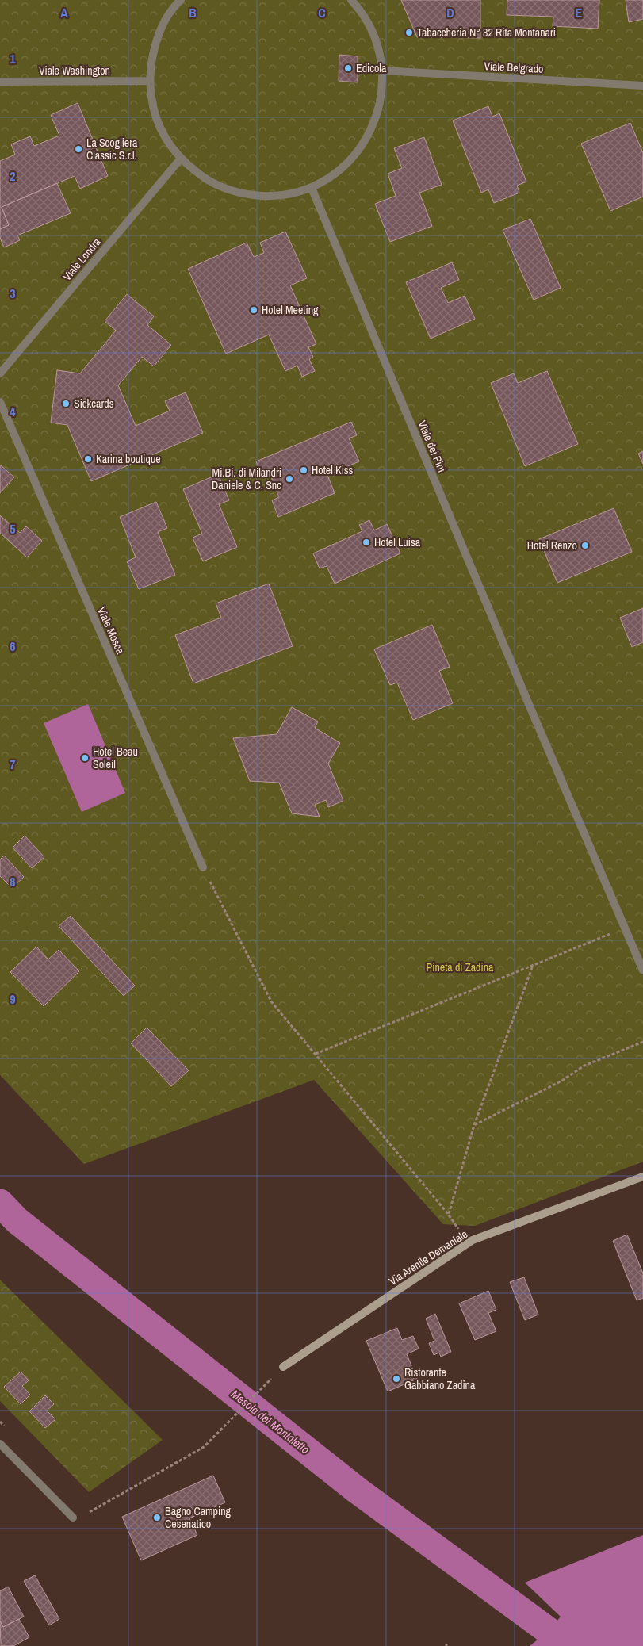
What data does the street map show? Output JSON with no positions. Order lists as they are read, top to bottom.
{
  "streets": {
    "street": [
      "Viale Belgrado",
      "Viale Washington",
      "Viale Londra",
      "Viale dei Pini",
      "Viale Mosca",
      "Via Arenile Demaniale"
    ]
  },
  "water": ["Mesola del Montaletto"],
  "parks": ["Pineta di Zadina"],
  "places": [
    "Tabaccheria N° 32 Rita Montanari",
    "Edicola",
    "La Scogliera Classic S.r.l.",
    "Hotel Meeting",
    "Sickcards",
    "Karina boutique",
    "Hotel Kiss",
    "Mi.Bi. di Milandri Daniele & C. Snc",
    "Hotel Luisa",
    "Hotel Renzo",
    "Hotel Beau Soleil",
    "Ristorante Gabbiano Zadina",
    "Bagno Camping Cesenatico"
  ],
  "grid": {
    "columns": [
      "A",
      "B",
      "C",
      "D",
      "E"
    ],
    "rows": [
      "1",
      "2",
      "3",
      "4",
      "5",
      "6",
      "7",
      "8",
      "9"
    ]
  }
}
